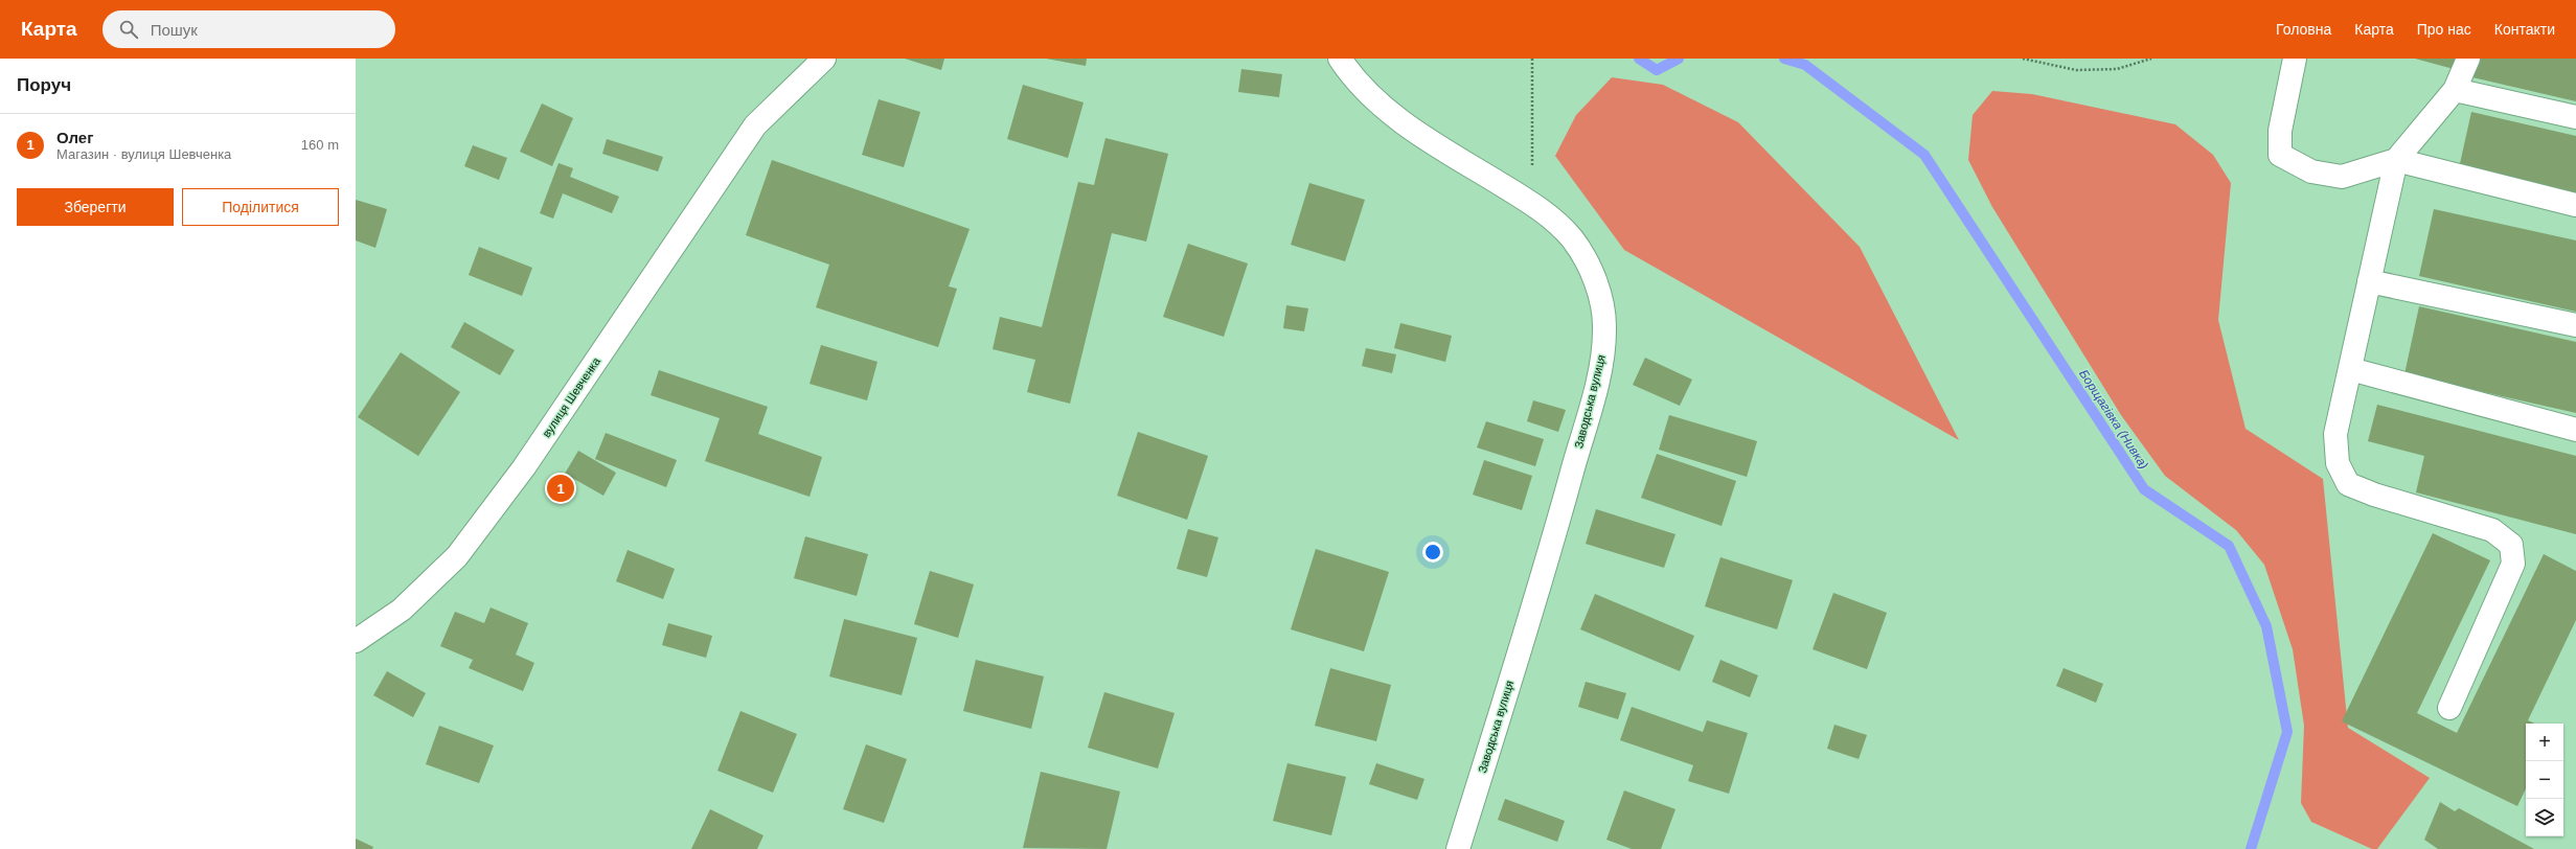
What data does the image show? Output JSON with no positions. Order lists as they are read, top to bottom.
{
  "streets": {
    "street": ["вулиця Шевченка", "Заводська вулиця"]
  },
  "water": ["Борщагівка (Нивка)"],
  "page": {
    "header": "Карта",
    "search": "Пошук",
    "nav": [
      "Головна",
      "Карта",
      "Про нас",
      "Контакти"
    ],
    "heading": "Поруч",
    "list": [
      {
        "mark": "1",
        "name": "Олег",
        "note": "Магазин · вулиця Шевченка",
        "value": "160 m"
      }
    ],
    "buttons": ["Зберегти", "Поділитися"],
    "pins": "1",
    "map_buttons": ["+", "−"]
  }
}
